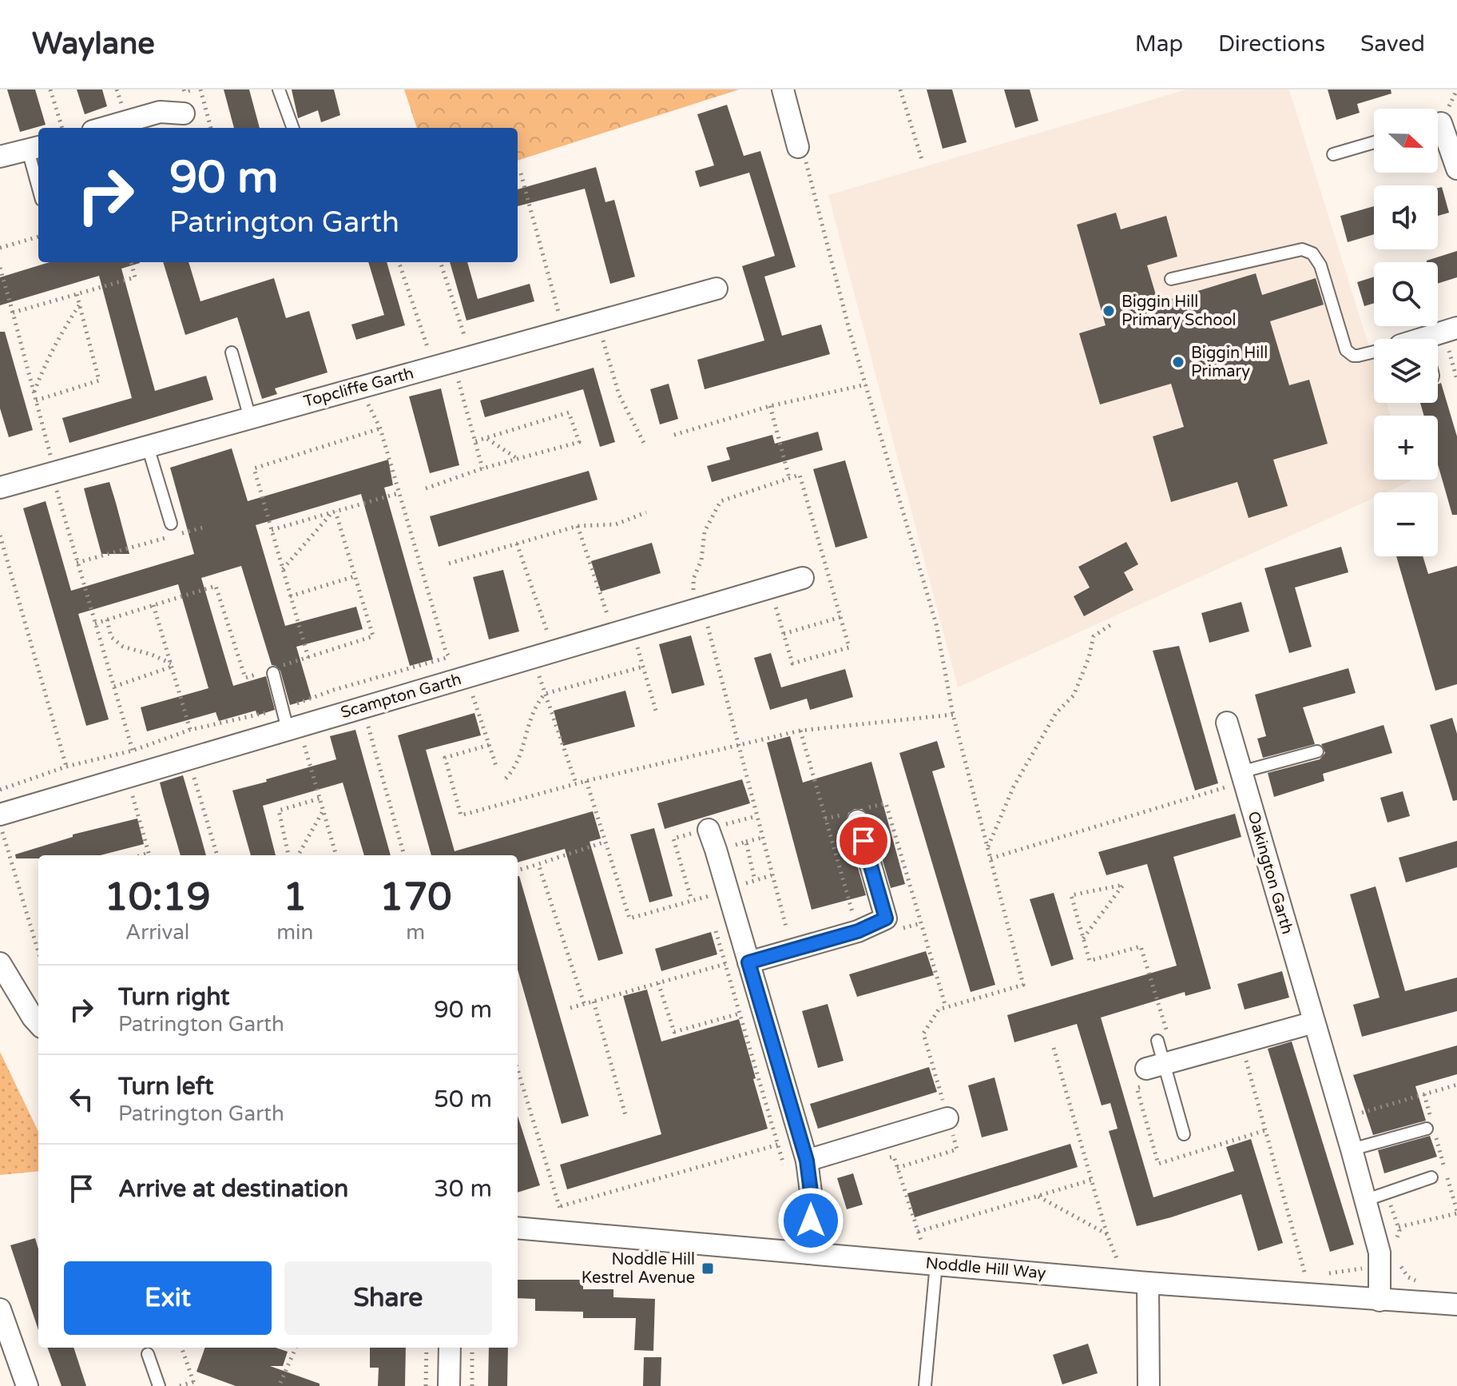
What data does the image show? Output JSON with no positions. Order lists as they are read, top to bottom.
{
  "streets": {
    "street": [
      "Topcliffe Garth",
      "Scampton Garth",
      "Oakington Garth",
      "Noddle Hill Way"
    ]
  },
  "crossings": [
    ["Oakington Garth", "Noddle Hill Way"]
  ],
  "places": {
    "other": ["Biggin Hill Primary School", "Biggin Hill Primary"],
    "transit": ["Noddle Hill Kestrel Avenue"]
  },
  "north": "right",
  "page": {
    "header": "Waylane",
    "nav": ["Map", "Directions", "Saved"],
    "map_buttons": ["+", "−"],
    "turn": ["90 m", "Patrington Garth"],
    "eta": [
      "10:19",
      "Arrival",
      "1",
      "min",
      "170",
      "m"
    ],
    "list": [
      {
        "name": "Turn right",
        "note": "Patrington Garth",
        "value": "90 m"
      },
      {
        "name": "Turn left",
        "note": "Patrington Garth",
        "value": "50 m"
      },
      {
        "name": "Arrive at destination",
        "value": "30 m"
      }
    ],
    "buttons": ["Exit", "Share"]
  }
}
